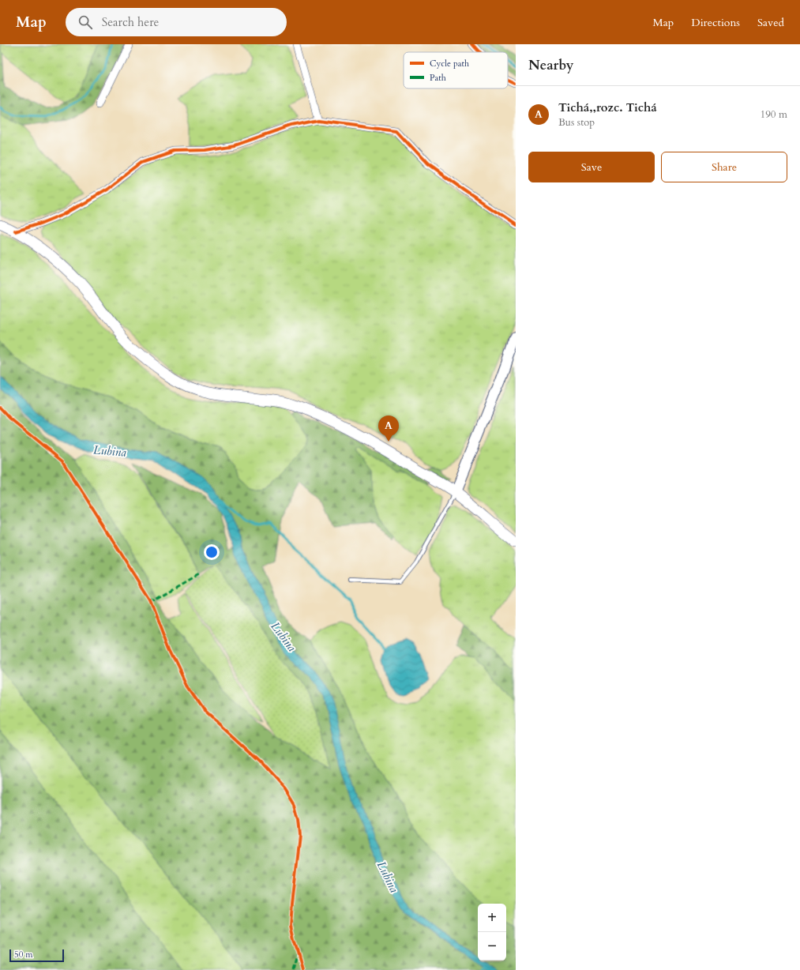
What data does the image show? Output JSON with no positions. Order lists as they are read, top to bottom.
{
  "water": ["Lubina"],
  "legend": ["Cycle path", "Path"],
  "scale_bar": "50 m",
  "page": {
    "header": "Map",
    "search": "Search here",
    "nav": ["Map", "Directions", "Saved"],
    "heading": "Nearby",
    "list": [
      {
        "mark": "A",
        "name": "Tichá,,rozc. Tichá",
        "note": "Bus stop",
        "value": "190 m"
      }
    ],
    "buttons": ["Save", "Share"],
    "pins": "A",
    "map_buttons": ["+", "−"],
    "scale": "50 m"
  }
}
